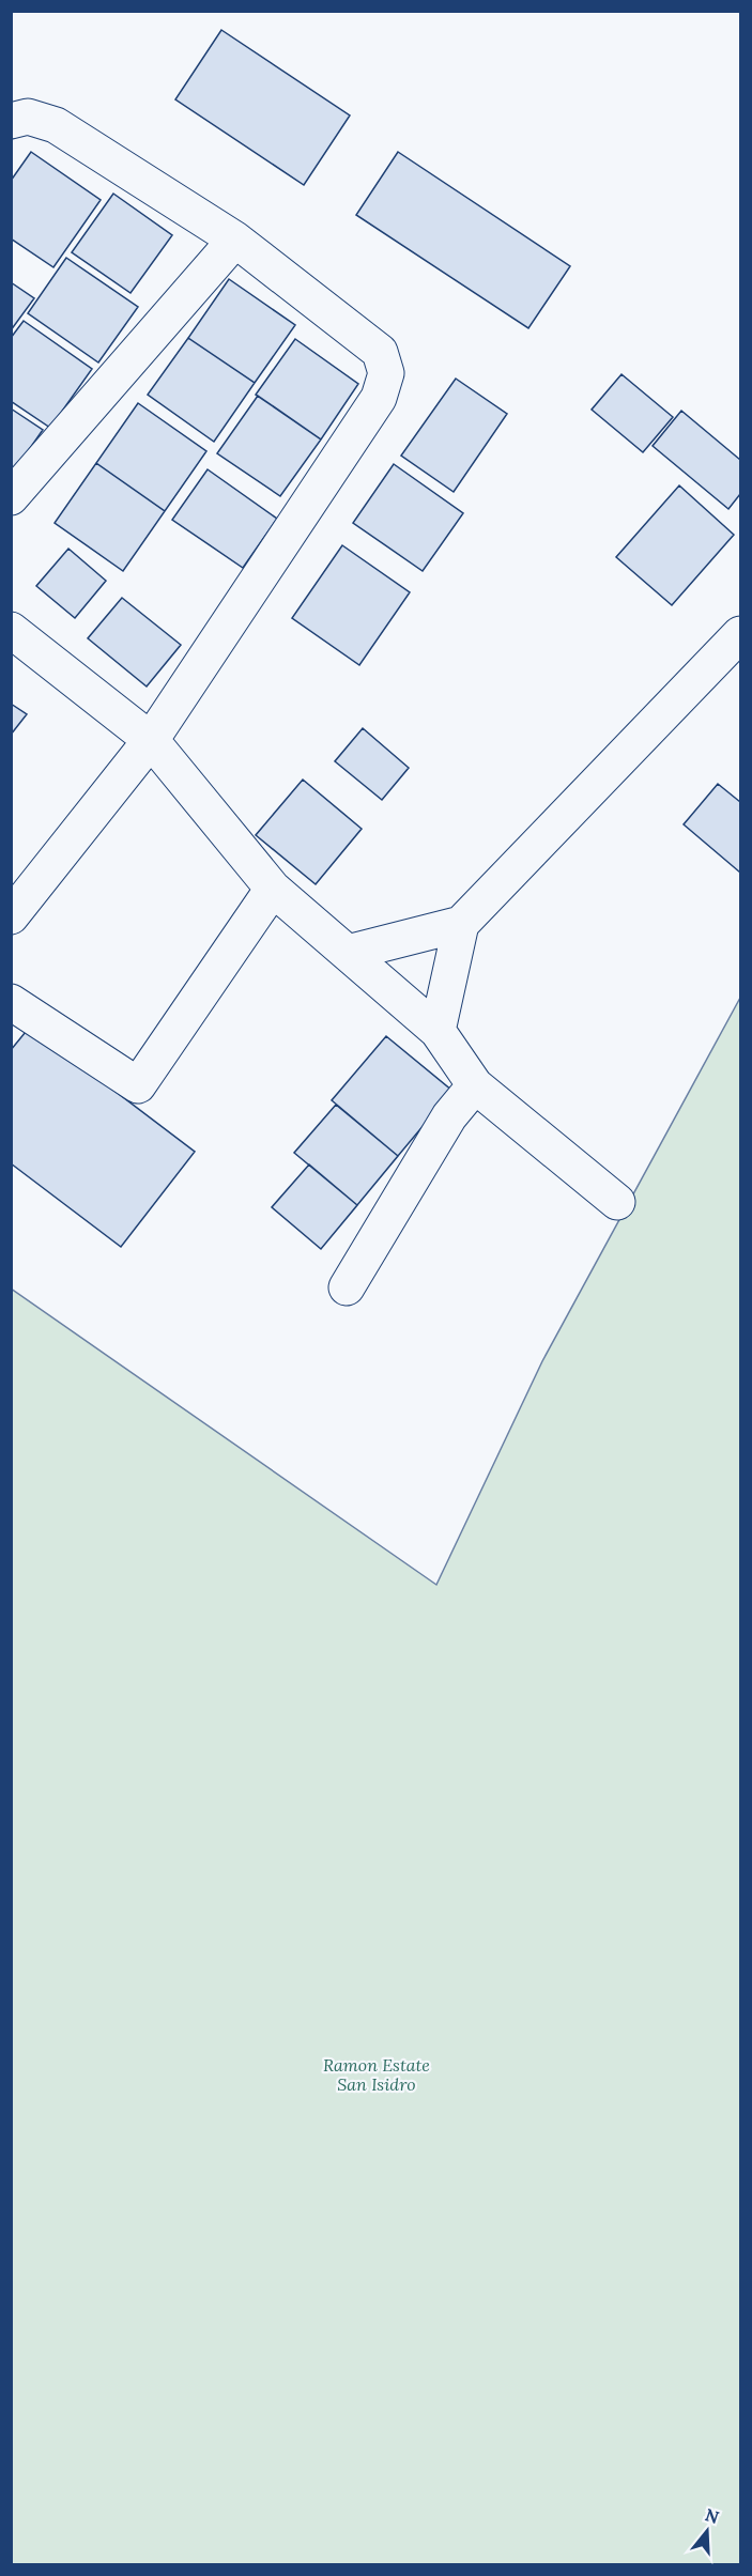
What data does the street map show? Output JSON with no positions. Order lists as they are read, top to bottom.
{
  "parks": ["Ramon Estate San Isidro"],
  "north": "top"
}
